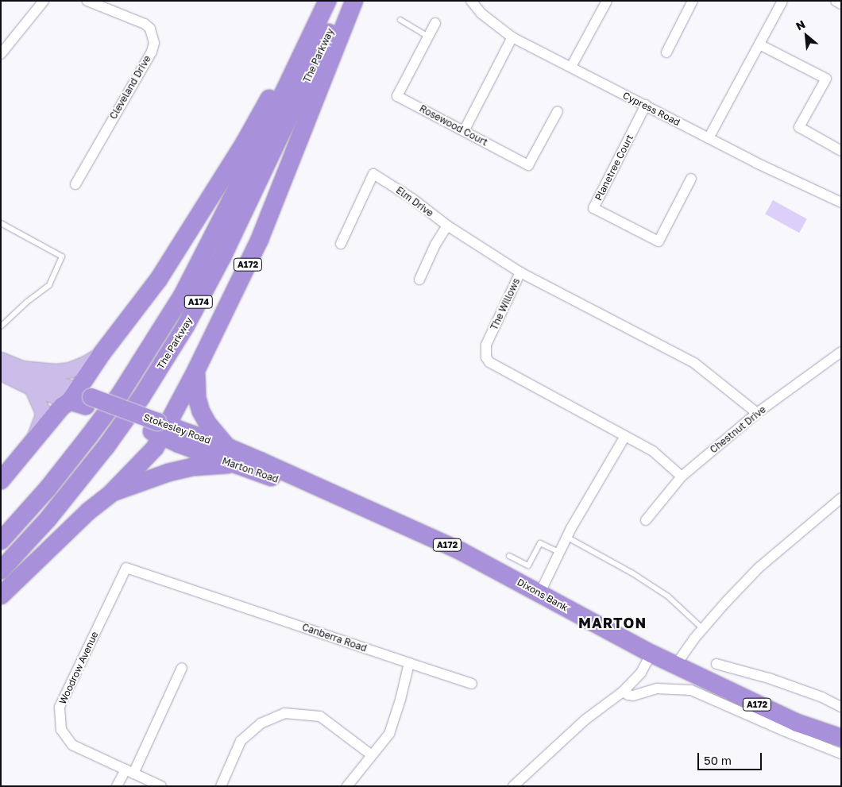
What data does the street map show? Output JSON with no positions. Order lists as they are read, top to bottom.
{
  "streets": {
    "highway": [
      "The Parkway",
      "A172",
      "A174",
      "Stokesley Road",
      "Marton Road",
      "Dixons Bank"
    ],
    "street": [
      "Cleveland Drive",
      "Cypress Road",
      "Rosewood Court",
      "Planetree Court",
      "Elm Drive",
      "The Willows",
      "Chestnut Drive",
      "Canberra Road",
      "Woodrow Avenue"
    ]
  },
  "crossings": [
    ["Cypress Road", "Planetree Court"],
    ["Elm Drive", "The Willows"],
    ["A172", "Stokesley Road"],
    ["A172", "Marton Road"],
    ["The Willows", "Chestnut Drive"],
    ["Stokesley Road", "Marton Road"],
    ["Marton Road", "Dixons Bank"],
    ["Canberra Road", "Woodrow Avenue"]
  ],
  "districts": ["MARTON"],
  "scale_bar": "50 m",
  "north": "top left"
}
